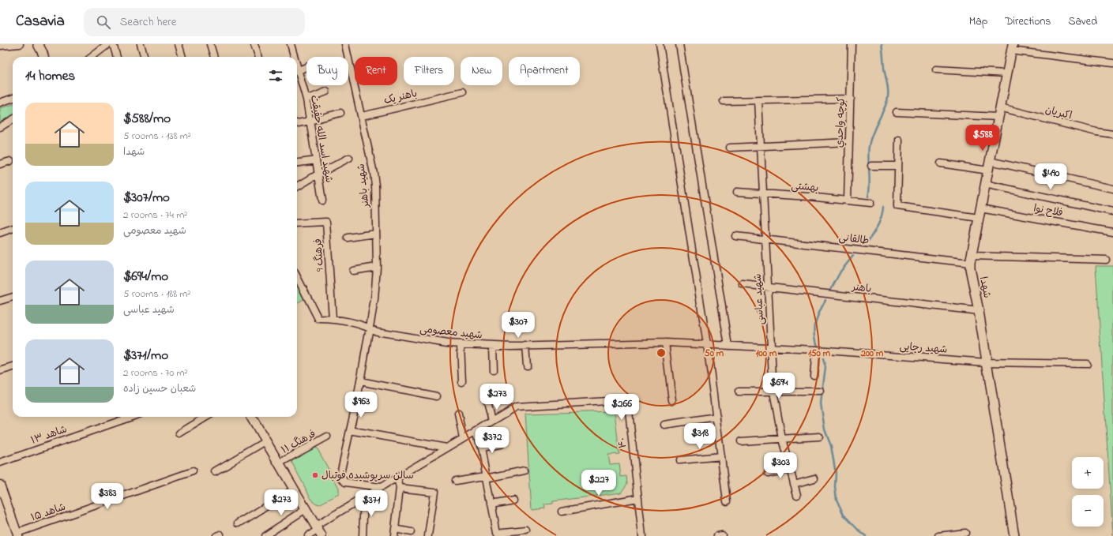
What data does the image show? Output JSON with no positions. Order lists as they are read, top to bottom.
{
  "streets": {
    "main road": ["شهدا"],
    "street": [
      "باهنر یک",
      "اکبریان",
      "كوچه واحدي",
      "شهید اسد الله حقیقت",
      "شهید باهنر",
      "بهشتی",
      "فلاح نوا",
      "طالقانی",
      "فرهنگ 9",
      "باهنر",
      "شهید عباسی",
      "شهید معصومی",
      "شهید رجایی",
      "شاهد ۱۳",
      "فرهنگ ۱۱",
      "۴۰",
      "شاهد ۱۵"
    ]
  },
  "crossings": [
    ["باهنر یک", "شهید باهنر"],
    ["اکبریان", "شهدا"],
    ["كوچه واحدي", "بهشتی"],
    ["شهید باهنر", "شهید معصومی"],
    ["بهشتی", "شهید عباسی"],
    ["فلاح نوا", "شهدا"],
    ["طالقانی", "شهدا"],
    ["طالقانی", "شهید عباسی"],
    ["فرهنگ 9", "شهید معصومی"],
    ["شهدا", "باهنر"],
    ["شهدا", "شهید رجایی"],
    ["باهنر", "شهید عباسی"],
    ["شهید عباسی", "شهید رجایی"],
    ["شهید معصومی", "شهید رجایی"]
  ],
  "places": ["سالن سرپوشیده فوتبال"],
  "page": {
    "header": "Casavia",
    "search": "Search here",
    "nav": ["Map", "Directions", "Saved"],
    "chip": [
      "Buy",
      "Rent",
      "Filters",
      "New",
      "Apartment"
    ],
    "heading": "14 homes",
    "list": [
      {
        "name": "$588/mo",
        "note": "5 rooms · 138 m² · شهدا"
      },
      {
        "name": "$307/mo",
        "note": "2 rooms · 74 m² · شهید معصومی"
      },
      {
        "name": "$694/mo",
        "note": "5 rooms · 188 m² · شهید عباسی"
      },
      {
        "name": "$371/mo",
        "note": "2 rooms · 70 m² · شعبان حسین زاده"
      }
    ],
    "price": [
      "$588",
      "$490",
      "$307",
      "$694",
      "$273",
      "$963",
      "$266",
      "$318",
      "$372",
      "$303",
      "$227",
      "$383",
      "$273",
      "$371"
    ],
    "map_buttons": ["+", "−"]
  },
  "rings": [
    "50 m",
    "100 m",
    "150 m",
    "200 m"
  ]
}
